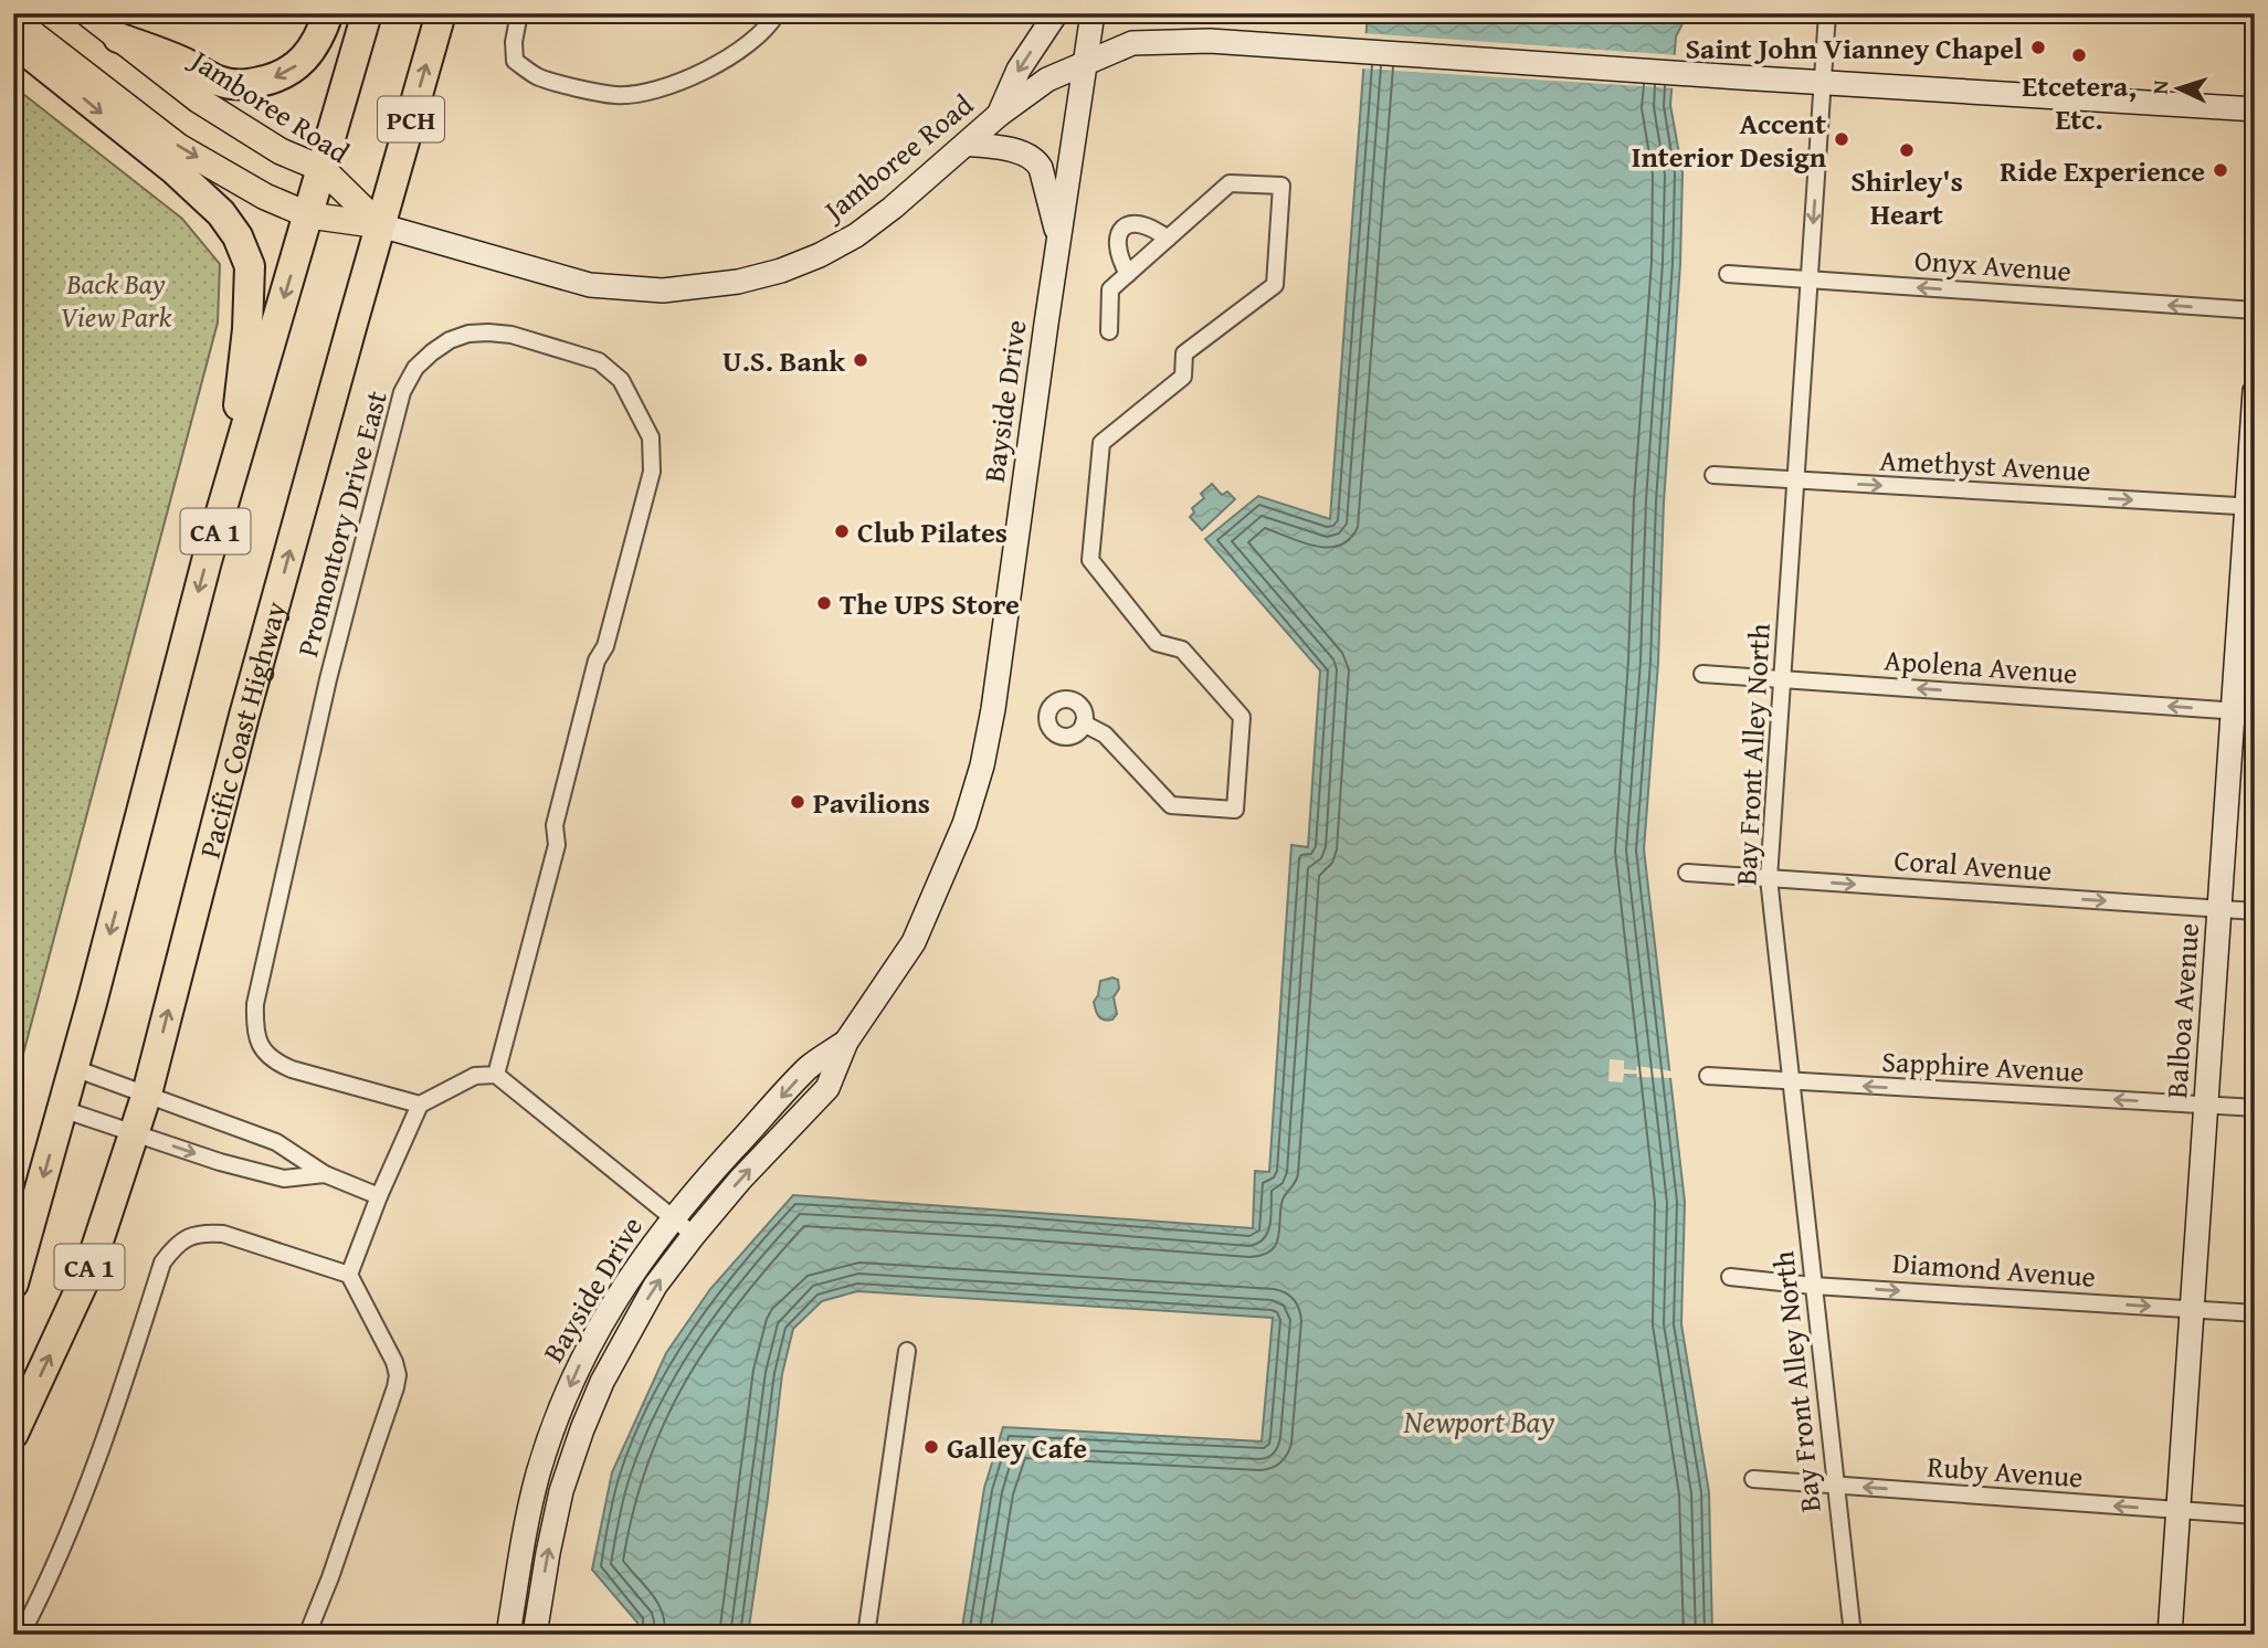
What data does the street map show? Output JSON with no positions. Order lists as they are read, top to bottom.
{
  "streets": {
    "highway": ["PCH", "CA 1", "Pacific Coast Highway"],
    "main road": ["Jamboree Road", "Bayside Drive", "Balboa Avenue"],
    "street": [
      "Onyx Avenue",
      "Amethyst Avenue",
      "Promontory Drive East",
      "Apolena Avenue",
      "Bay Front Alley North",
      "Coral Avenue",
      "Sapphire Avenue",
      "Diamond Avenue",
      "Ruby Avenue"
    ]
  },
  "crossings": [
    ["Jamboree Road", "PCH"],
    ["Jamboree Road", "Bayside Drive"],
    ["Jamboree Road", "CA 1"],
    ["Jamboree Road", "Pacific Coast Highway"],
    ["Jamboree Road", "Bay Front Alley North"],
    ["PCH", "CA 1"],
    ["Onyx Avenue", "Bay Front Alley North"],
    ["Amethyst Avenue", "Bay Front Alley North"],
    ["Amethyst Avenue", "Balboa Avenue"],
    ["Apolena Avenue", "Bay Front Alley North"],
    ["Apolena Avenue", "Balboa Avenue"],
    ["Bay Front Alley North", "Coral Avenue"],
    ["Bay Front Alley North", "Sapphire Avenue"],
    ["Bay Front Alley North", "Diamond Avenue"],
    ["Bay Front Alley North", "Ruby Avenue"],
    ["Coral Avenue", "Balboa Avenue"],
    ["Balboa Avenue", "Sapphire Avenue"],
    ["Balboa Avenue", "Diamond Avenue"],
    ["Balboa Avenue", "Ruby Avenue"]
  ],
  "one_way": [
    "Onyx Avenue",
    "Amethyst Avenue",
    "Apolena Avenue",
    "Coral Avenue",
    "Sapphire Avenue",
    "Diamond Avenue",
    "Ruby Avenue"
  ],
  "water": ["Newport Bay"],
  "parks": ["Back Bay View Park"],
  "places": [
    "Saint John Vianney Chapel",
    "Etcetera, Etc.",
    "Accent Interior Design",
    "Shirley's Heart",
    "Ride Experience",
    "U.S. Bank",
    "Club Pilates",
    "The UPS Store",
    "Pavilions",
    "Galley Cafe"
  ],
  "north": "left"
}
